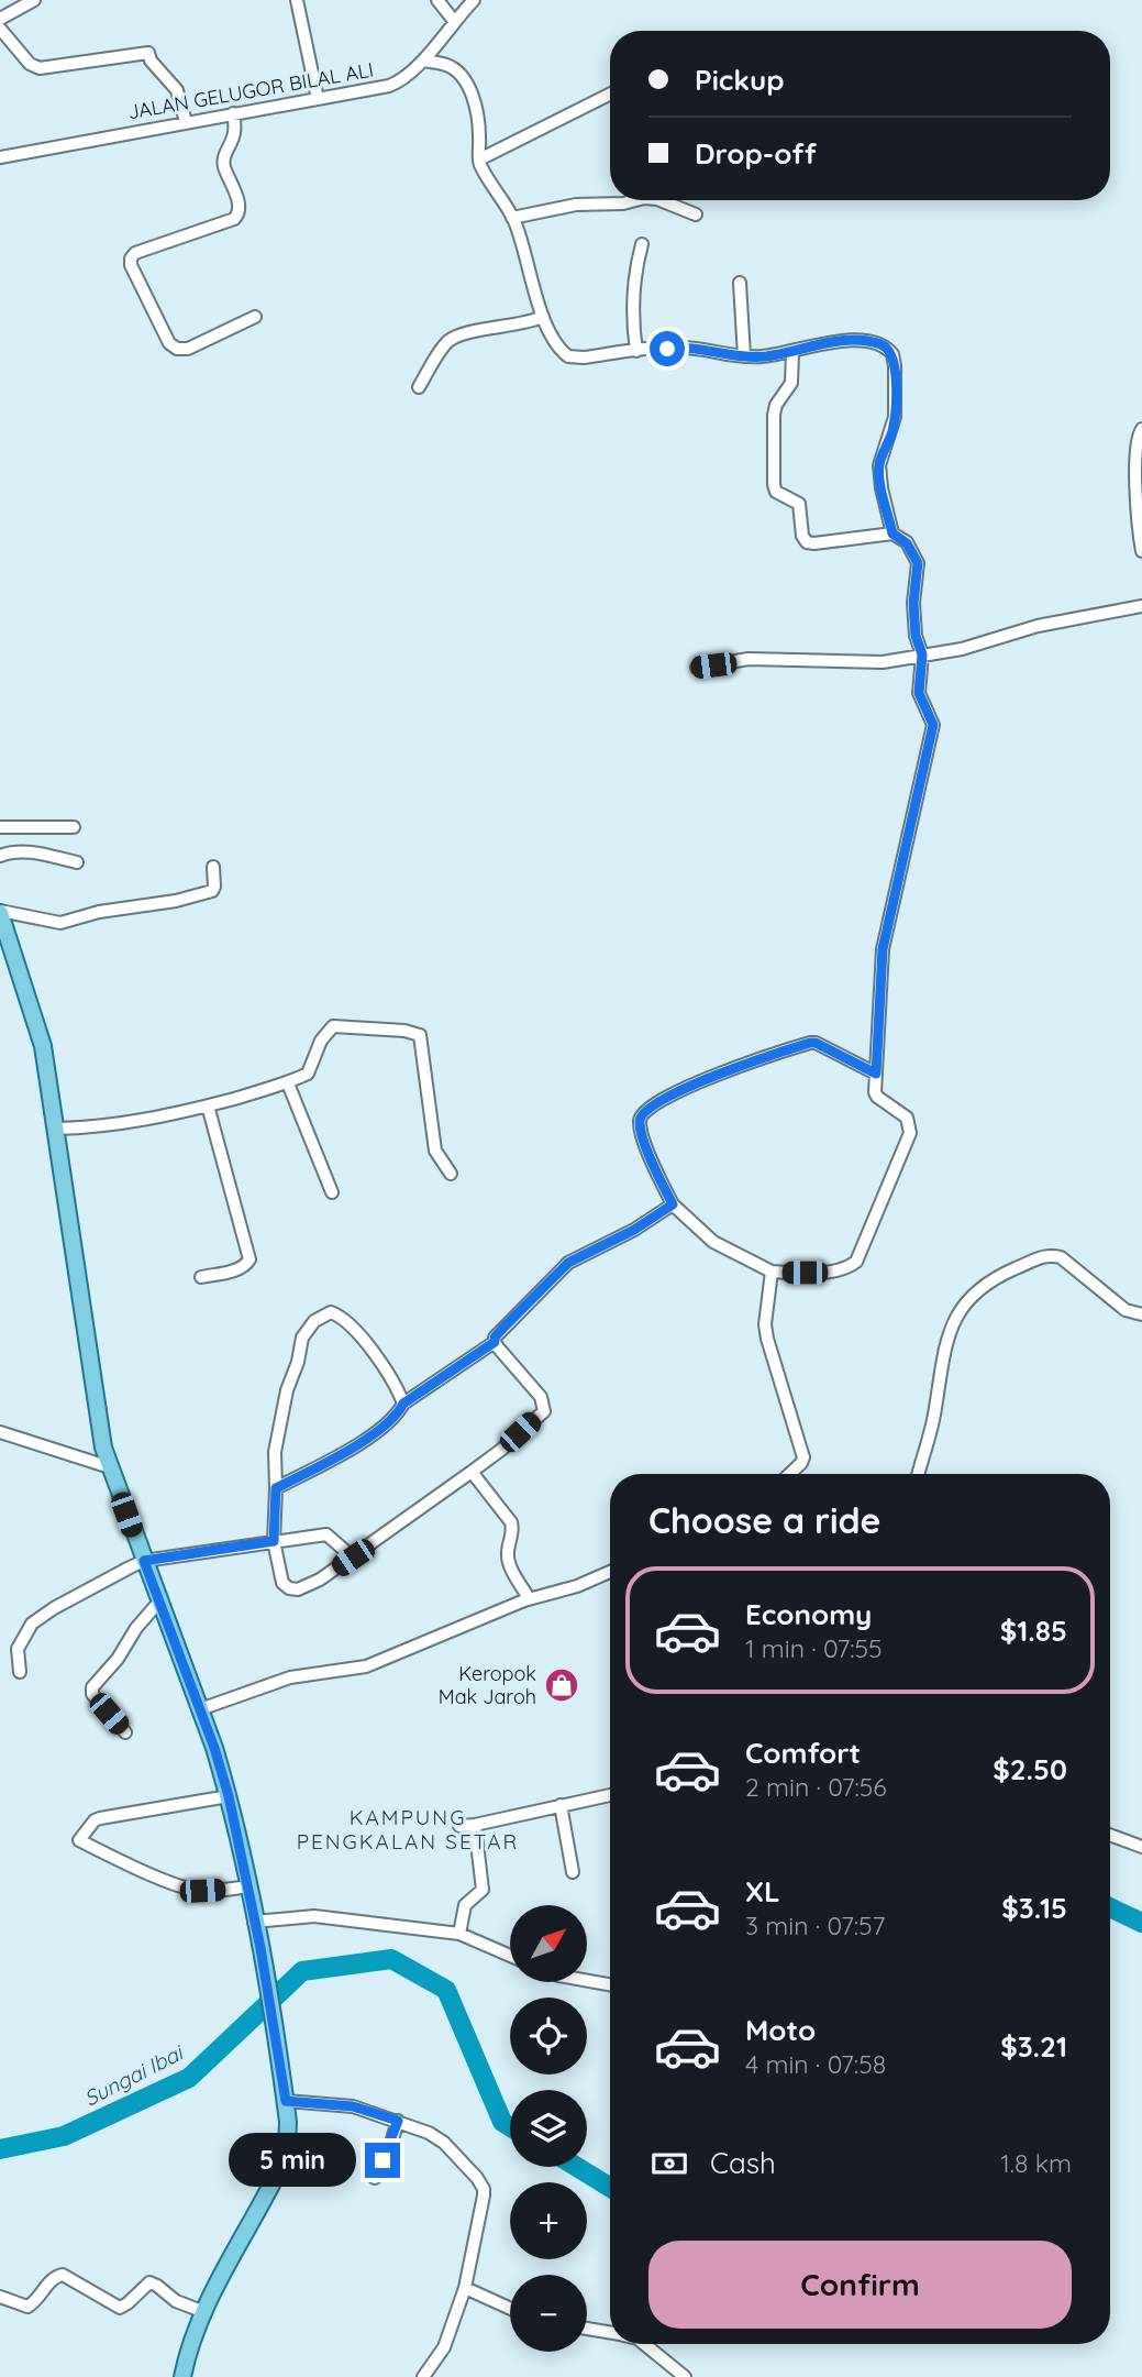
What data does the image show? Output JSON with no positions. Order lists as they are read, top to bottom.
{
  "streets": {
    "street": ["JALAN GELUGOR BILAL ALI"]
  },
  "districts": ["KAMPUNG PENGKALAN SETAR"],
  "water": ["Sungai Ibai"],
  "places": {
    "shop": ["Keropok Mak Jaroh"]
  },
  "north": "top right",
  "page": {
    "banner": ["Pickup", "Drop-off"],
    "heading": "Choose a ride",
    "list": [
      {
        "name": "Economy",
        "note": "1 min · 07:55",
        "value": "$1.85"
      },
      {
        "name": "Comfort",
        "note": "2 min · 07:56",
        "value": "$2.50"
      },
      {
        "name": "XL",
        "note": "3 min · 07:57",
        "value": "$3.15"
      },
      {
        "name": "Moto",
        "note": "4 min · 07:58",
        "value": "$3.21"
      }
    ],
    "map_buttons": ["+", "−"],
    "pay": ["Cash", "1.8 km"],
    "bubble": "5 min",
    "buttons": "Confirm"
  }
}
